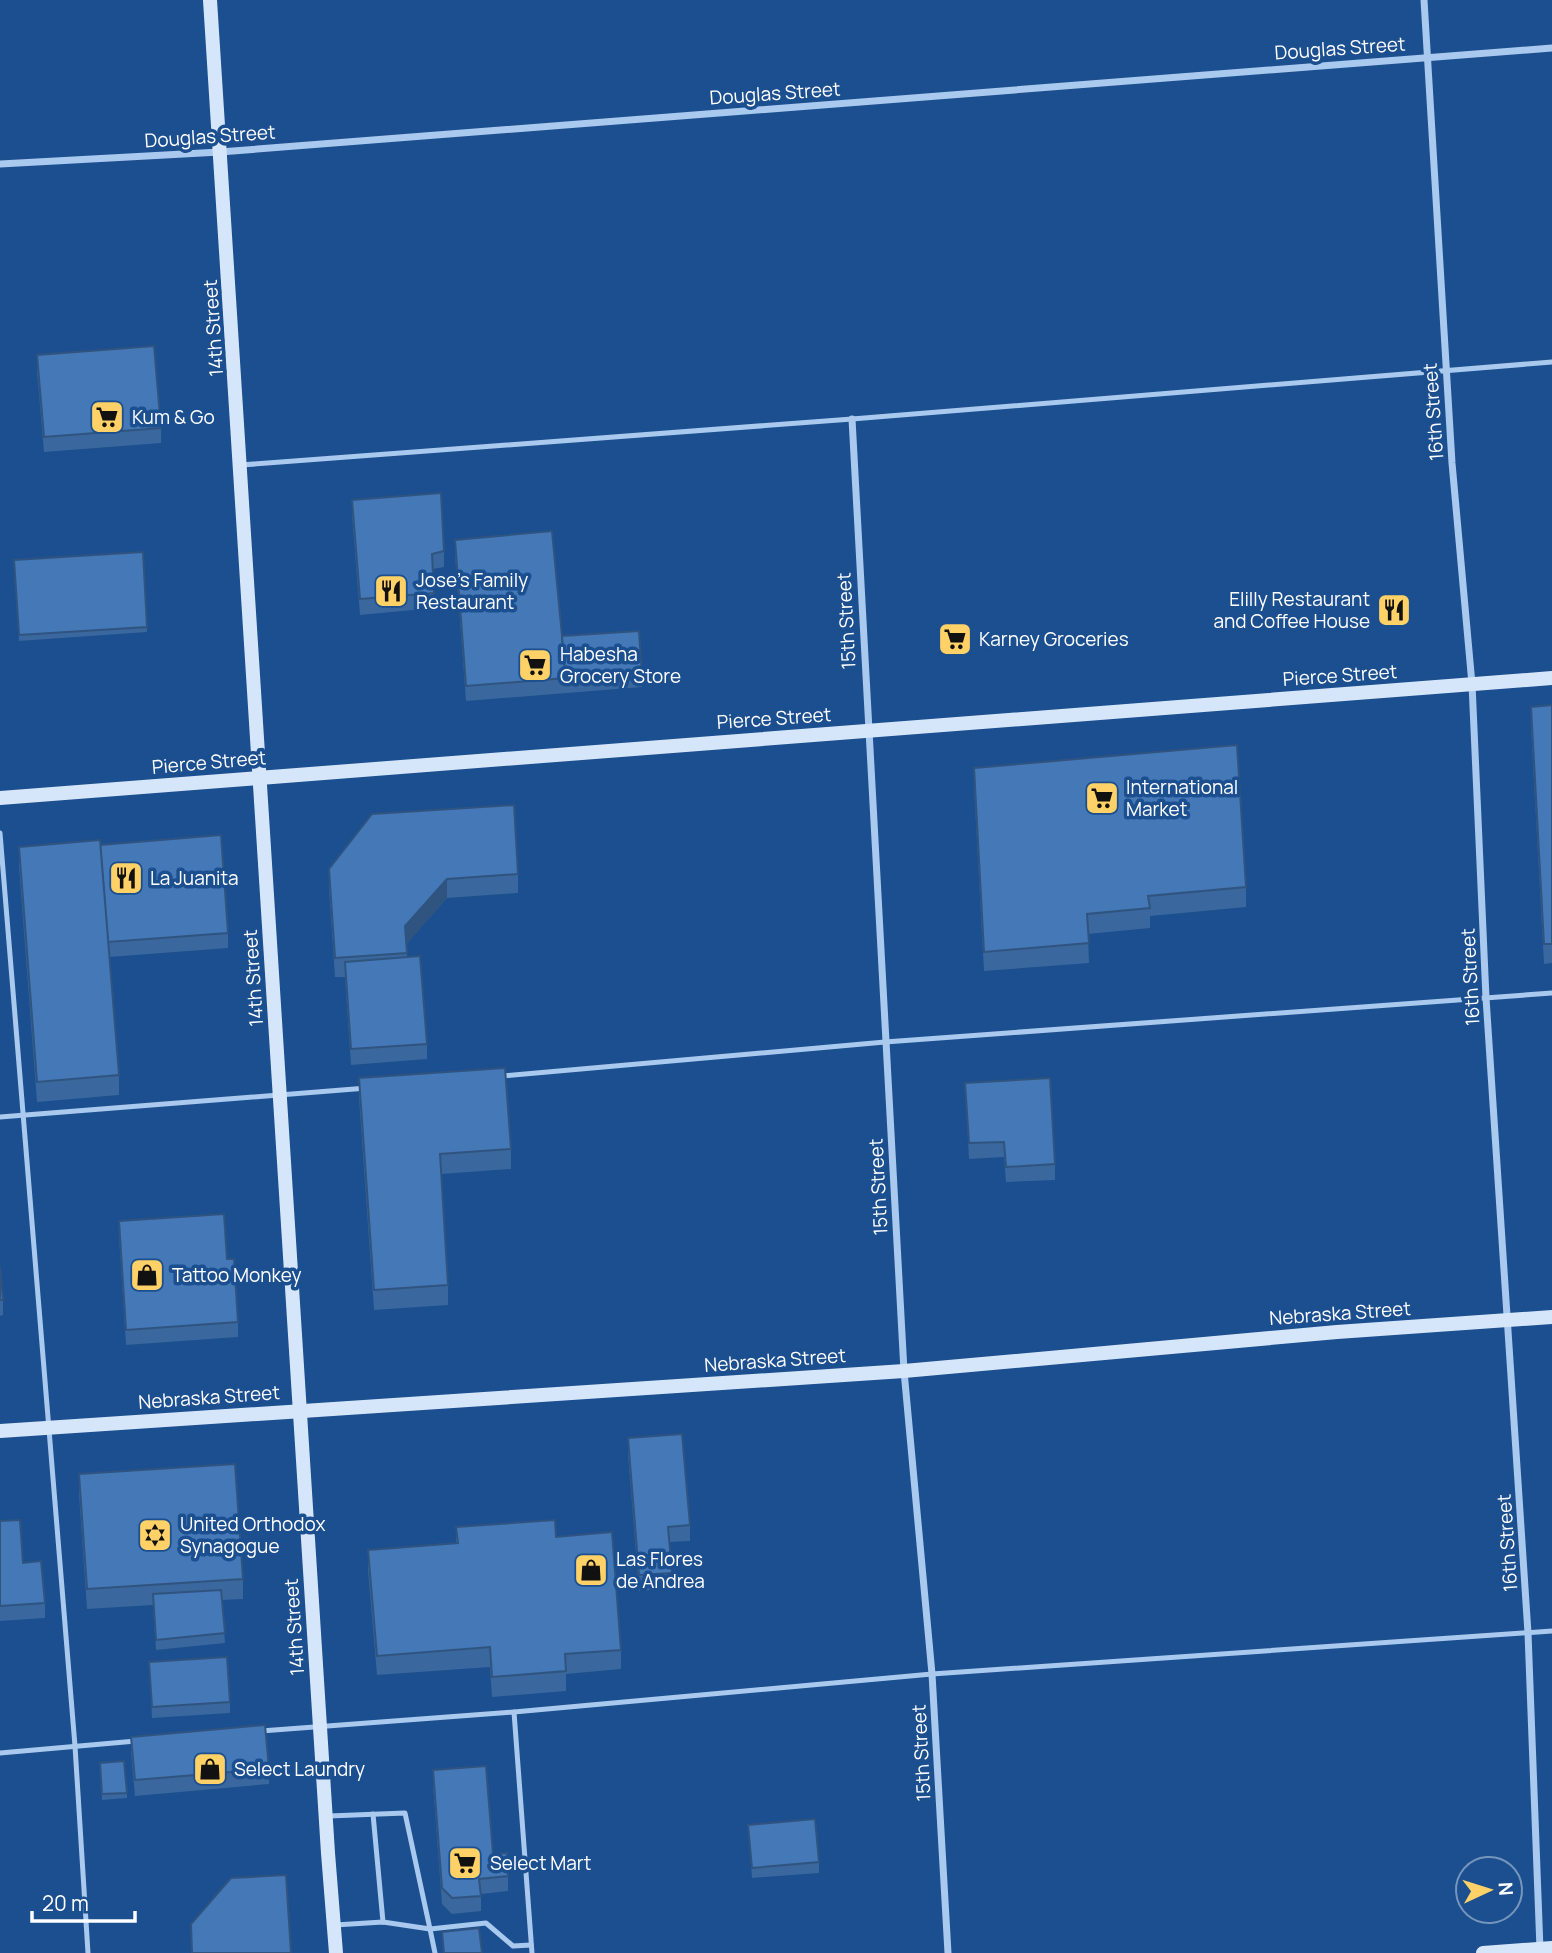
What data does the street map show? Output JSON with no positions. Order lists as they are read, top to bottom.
{
  "streets": {
    "main road": ["14th Street", "Pierce Street", "Nebraska Street"],
    "street": ["Douglas Street", "16th Street", "15th Street"]
  },
  "crossings": [
    ["Douglas Street", "14th Street"],
    ["Douglas Street", "16th Street"],
    ["14th Street", "Pierce Street"],
    ["14th Street", "Nebraska Street"],
    ["16th Street", "Pierce Street"],
    ["16th Street", "Nebraska Street"],
    ["15th Street", "Pierce Street"],
    ["15th Street", "Nebraska Street"]
  ],
  "places": {
    "supermarket": [
      "Kum & Go",
      "Karney Groceries",
      "Habesha Grocery Store",
      "International Market",
      "Select Mart"
    ],
    "restaurant": ["Jose's Family Restaurant", "Elilly Restaurant and Coffee House", "La Juanita"],
    "shop": ["Tattoo Monkey", "Las Flores de Andrea", "Select Laundry"],
    "synagogue": ["United Orthodox Synagogue"]
  },
  "scale_bar": "20 m",
  "north": "right"
}
